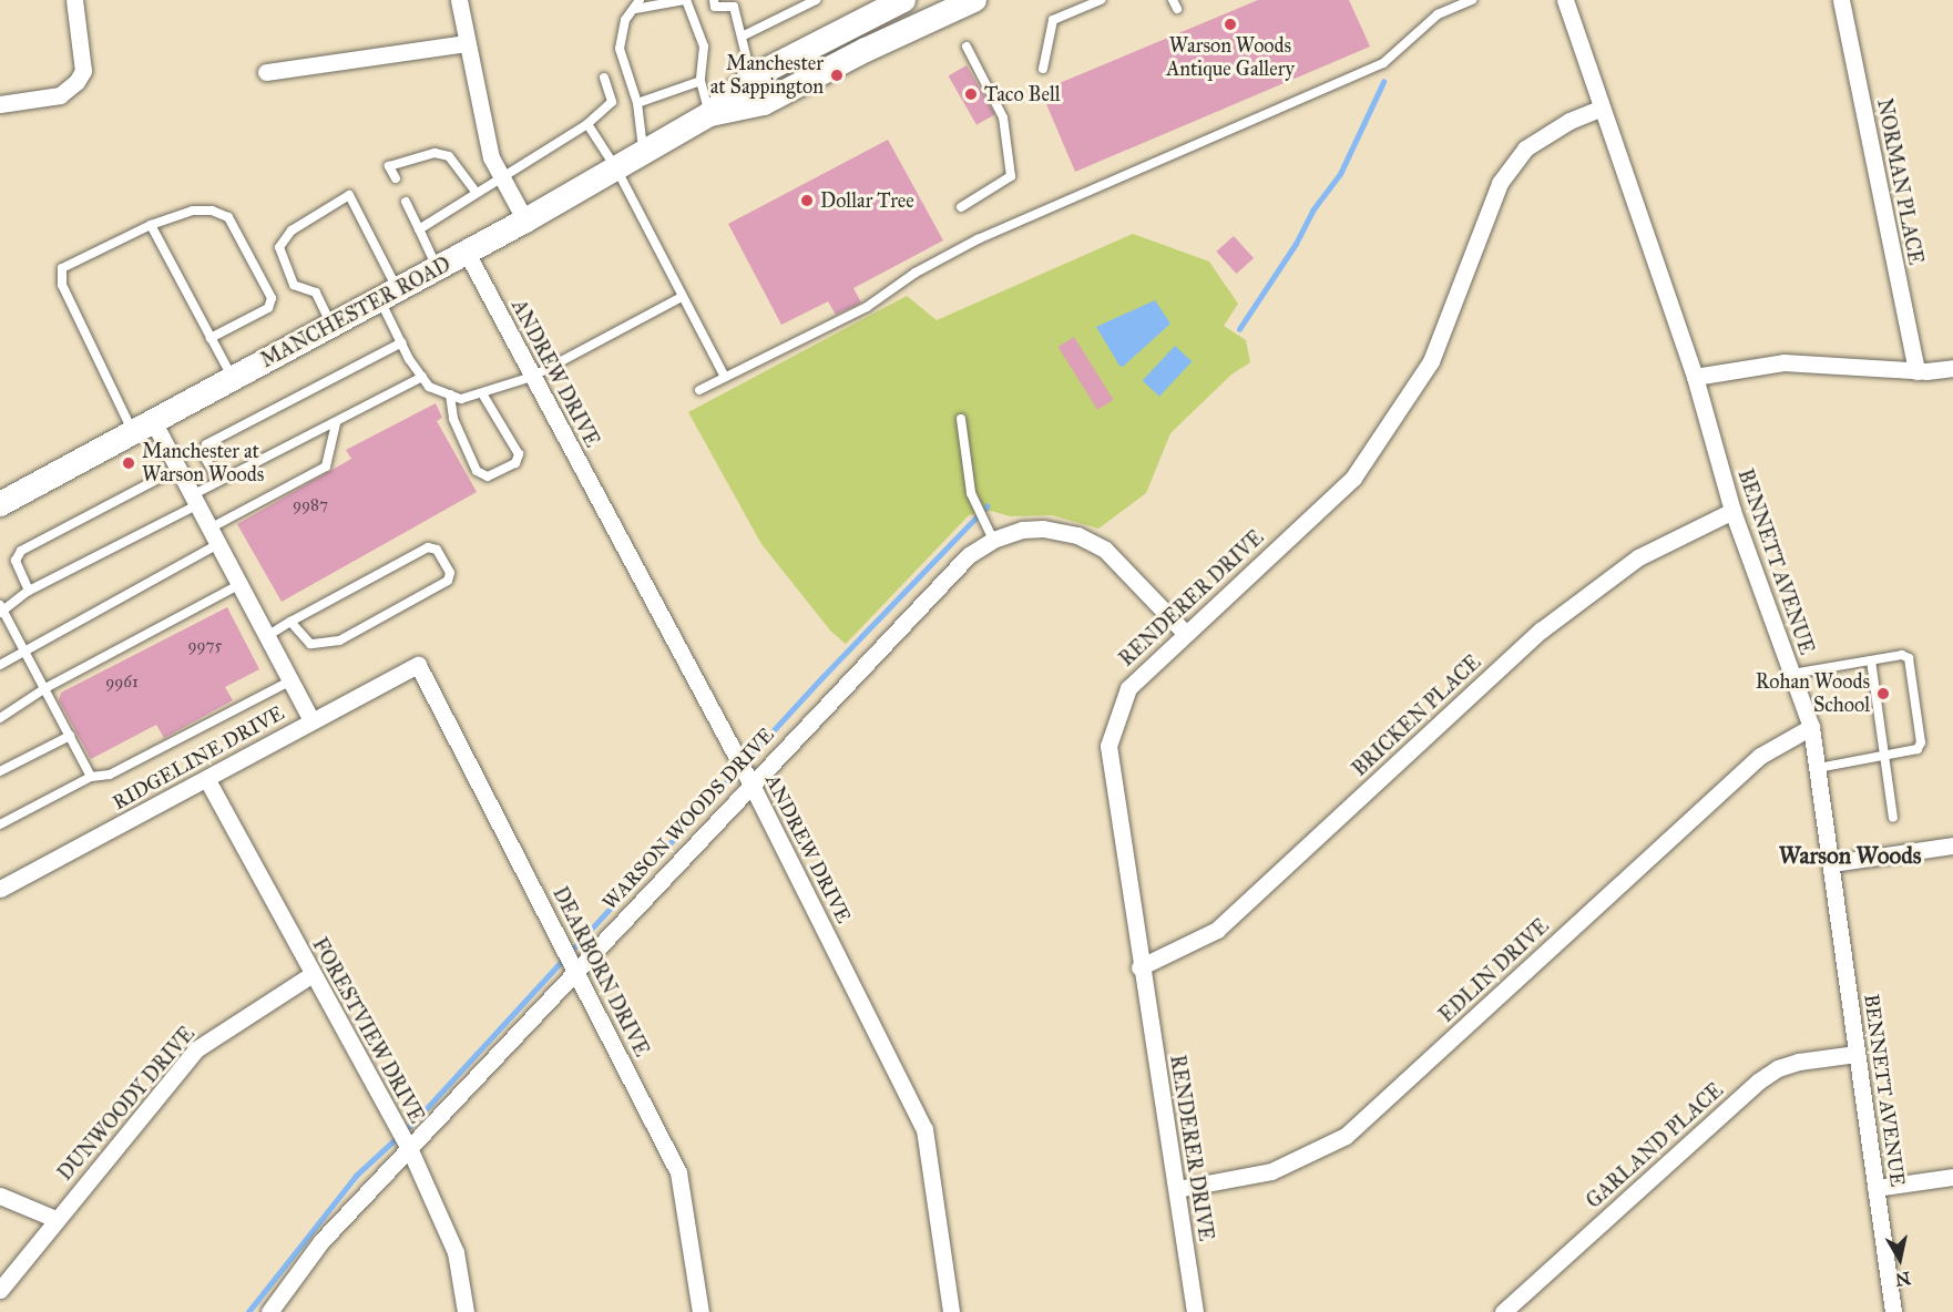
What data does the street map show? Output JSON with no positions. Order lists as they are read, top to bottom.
{
  "streets": {
    "main road": ["MANCHESTER ROAD"],
    "street": [
      "NORMAN PLACE",
      "ANDREW DRIVE",
      "BENNETT AVENUE",
      "RENDERER DRIVE",
      "BRICKEN PLACE",
      "RIDGELINE DRIVE",
      "WARSON WOODS DRIVE",
      "EDLIN DRIVE",
      "DEARBORN DRIVE",
      "FORESTVIEW DRIVE",
      "DUNWOODY DRIVE",
      "GARLAND PLACE"
    ]
  },
  "crossings": [
    ["MANCHESTER ROAD", "ANDREW DRIVE"],
    ["ANDREW DRIVE", "WARSON WOODS DRIVE"],
    ["BENNETT AVENUE", "RENDERER DRIVE"],
    ["BENNETT AVENUE", "BRICKEN PLACE"],
    ["BENNETT AVENUE", "EDLIN DRIVE"],
    ["BENNETT AVENUE", "GARLAND PLACE"],
    ["RENDERER DRIVE", "BRICKEN PLACE"],
    ["RENDERER DRIVE", "WARSON WOODS DRIVE"],
    ["RENDERER DRIVE", "EDLIN DRIVE"],
    ["RIDGELINE DRIVE", "DEARBORN DRIVE"],
    ["RIDGELINE DRIVE", "FORESTVIEW DRIVE"],
    ["WARSON WOODS DRIVE", "DEARBORN DRIVE"],
    ["WARSON WOODS DRIVE", "FORESTVIEW DRIVE"],
    ["FORESTVIEW DRIVE", "DUNWOODY DRIVE"]
  ],
  "districts": ["Warson Woods"],
  "places": [
    "Warson Woods Antique Gallery",
    "Manchester at Sappington",
    "Taco Bell",
    "Dollar Tree",
    "Manchester at Warson Woods",
    "Rohan Woods School"
  ],
  "house_numbers": ["9987", "9975", "9961"],
  "north": "bottom"
}
